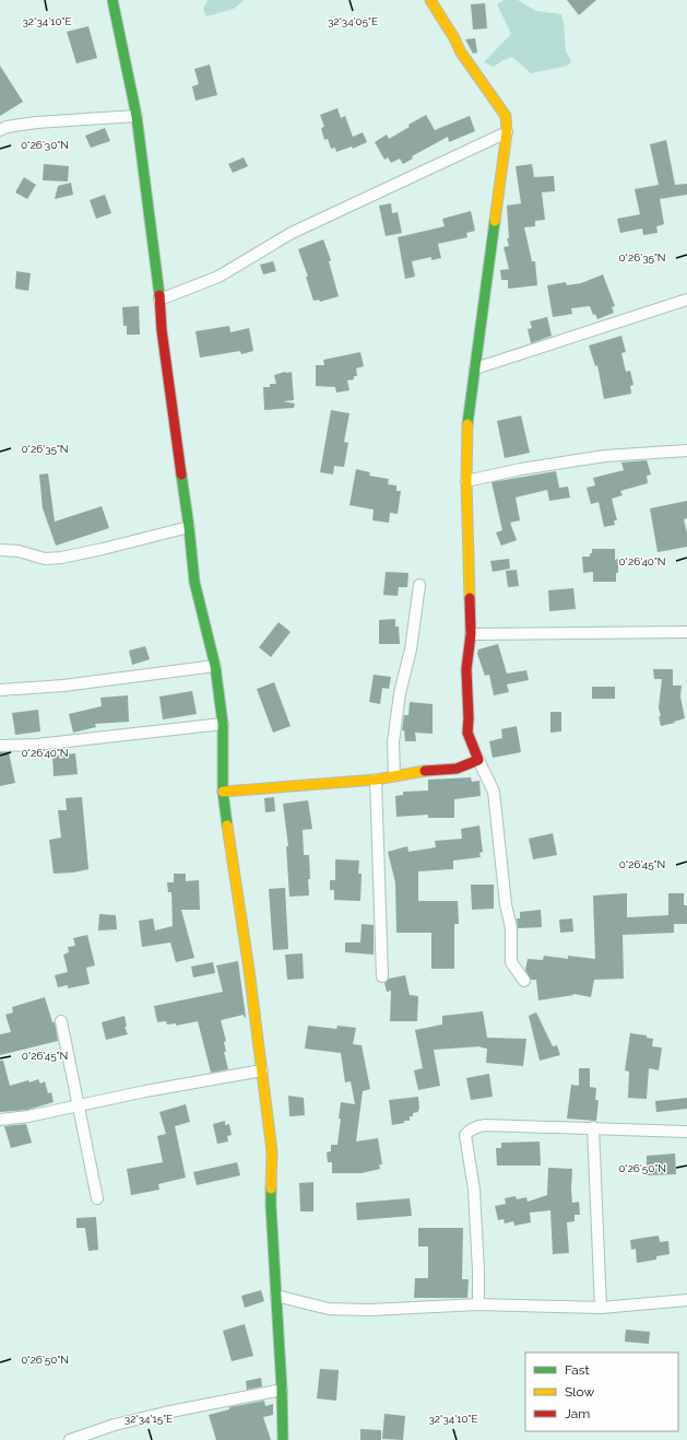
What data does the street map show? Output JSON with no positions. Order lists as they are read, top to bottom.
{
  "legend": ["Fast", "Slow", "Jam"],
  "coordinates": [
    "32°34'10\"E",
    "32°34'05\"E",
    "0°26'30\"N",
    "0°26'35\"N",
    "0°26'40\"N",
    "0°26'45\"N",
    "0°26'50\"N",
    "32°34'15\"E"
  ]
}
